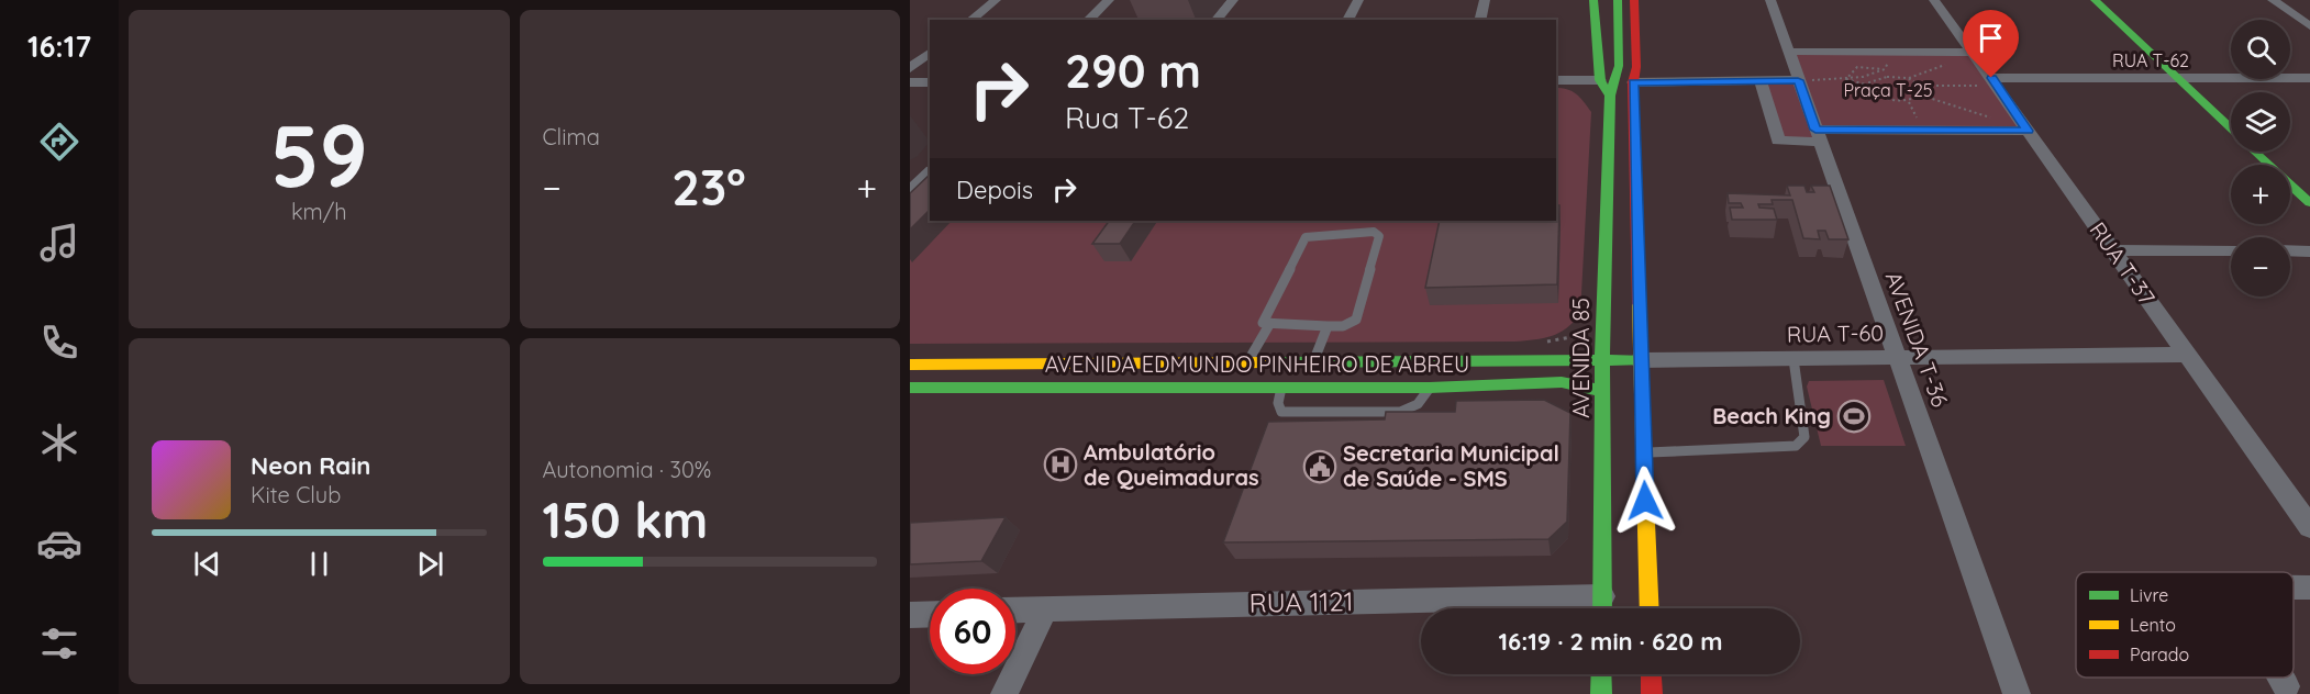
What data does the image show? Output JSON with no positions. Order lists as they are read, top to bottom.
{
  "streets": {
    "main road": ["RUA T-60", "AVENIDA 85", "AVENIDA EDMUNDO PINHEIRO DE ABREU"],
    "street": [
      "RUA T-62",
      "RUA T-37",
      "AVENIDA T-36",
      "RUA 1121"
    ]
  },
  "crossings": [
    ["RUA T-62", "RUA T-37"],
    ["RUA T-37", "RUA T-60"],
    ["RUA T-60", "AVENIDA T-36"],
    ["RUA T-60", "AVENIDA 85"],
    ["RUA T-60", "AVENIDA EDMUNDO PINHEIRO DE ABREU"],
    ["AVENIDA 85", "AVENIDA EDMUNDO PINHEIRO DE ABREU"]
  ],
  "parks": ["Praça T-25"],
  "places": {
    "sports": ["Beach King"],
    "hospital": ["Ambulatório de Queimaduras"],
    "public building": ["Secretaria Municipal de Saúde - SMS"]
  },
  "legend": ["Livre", "Lento", "Parado"],
  "page": {
    "tabs": "16:17",
    "tile": [
      ["59", "km/h"],
      "Clima",
      ["Autonomia · 30%", "150 km"]
    ],
    "map_buttons": ["+", "−"],
    "turn": ["290 m", "Rua T-62"],
    "then": "Depois",
    "heat": ["−", "23°", "+"],
    "song": ["Neon Rain", "Kite Club"],
    "limit": "60",
    "trip": "16:19 · 2 min · 620 m"
  }
}
